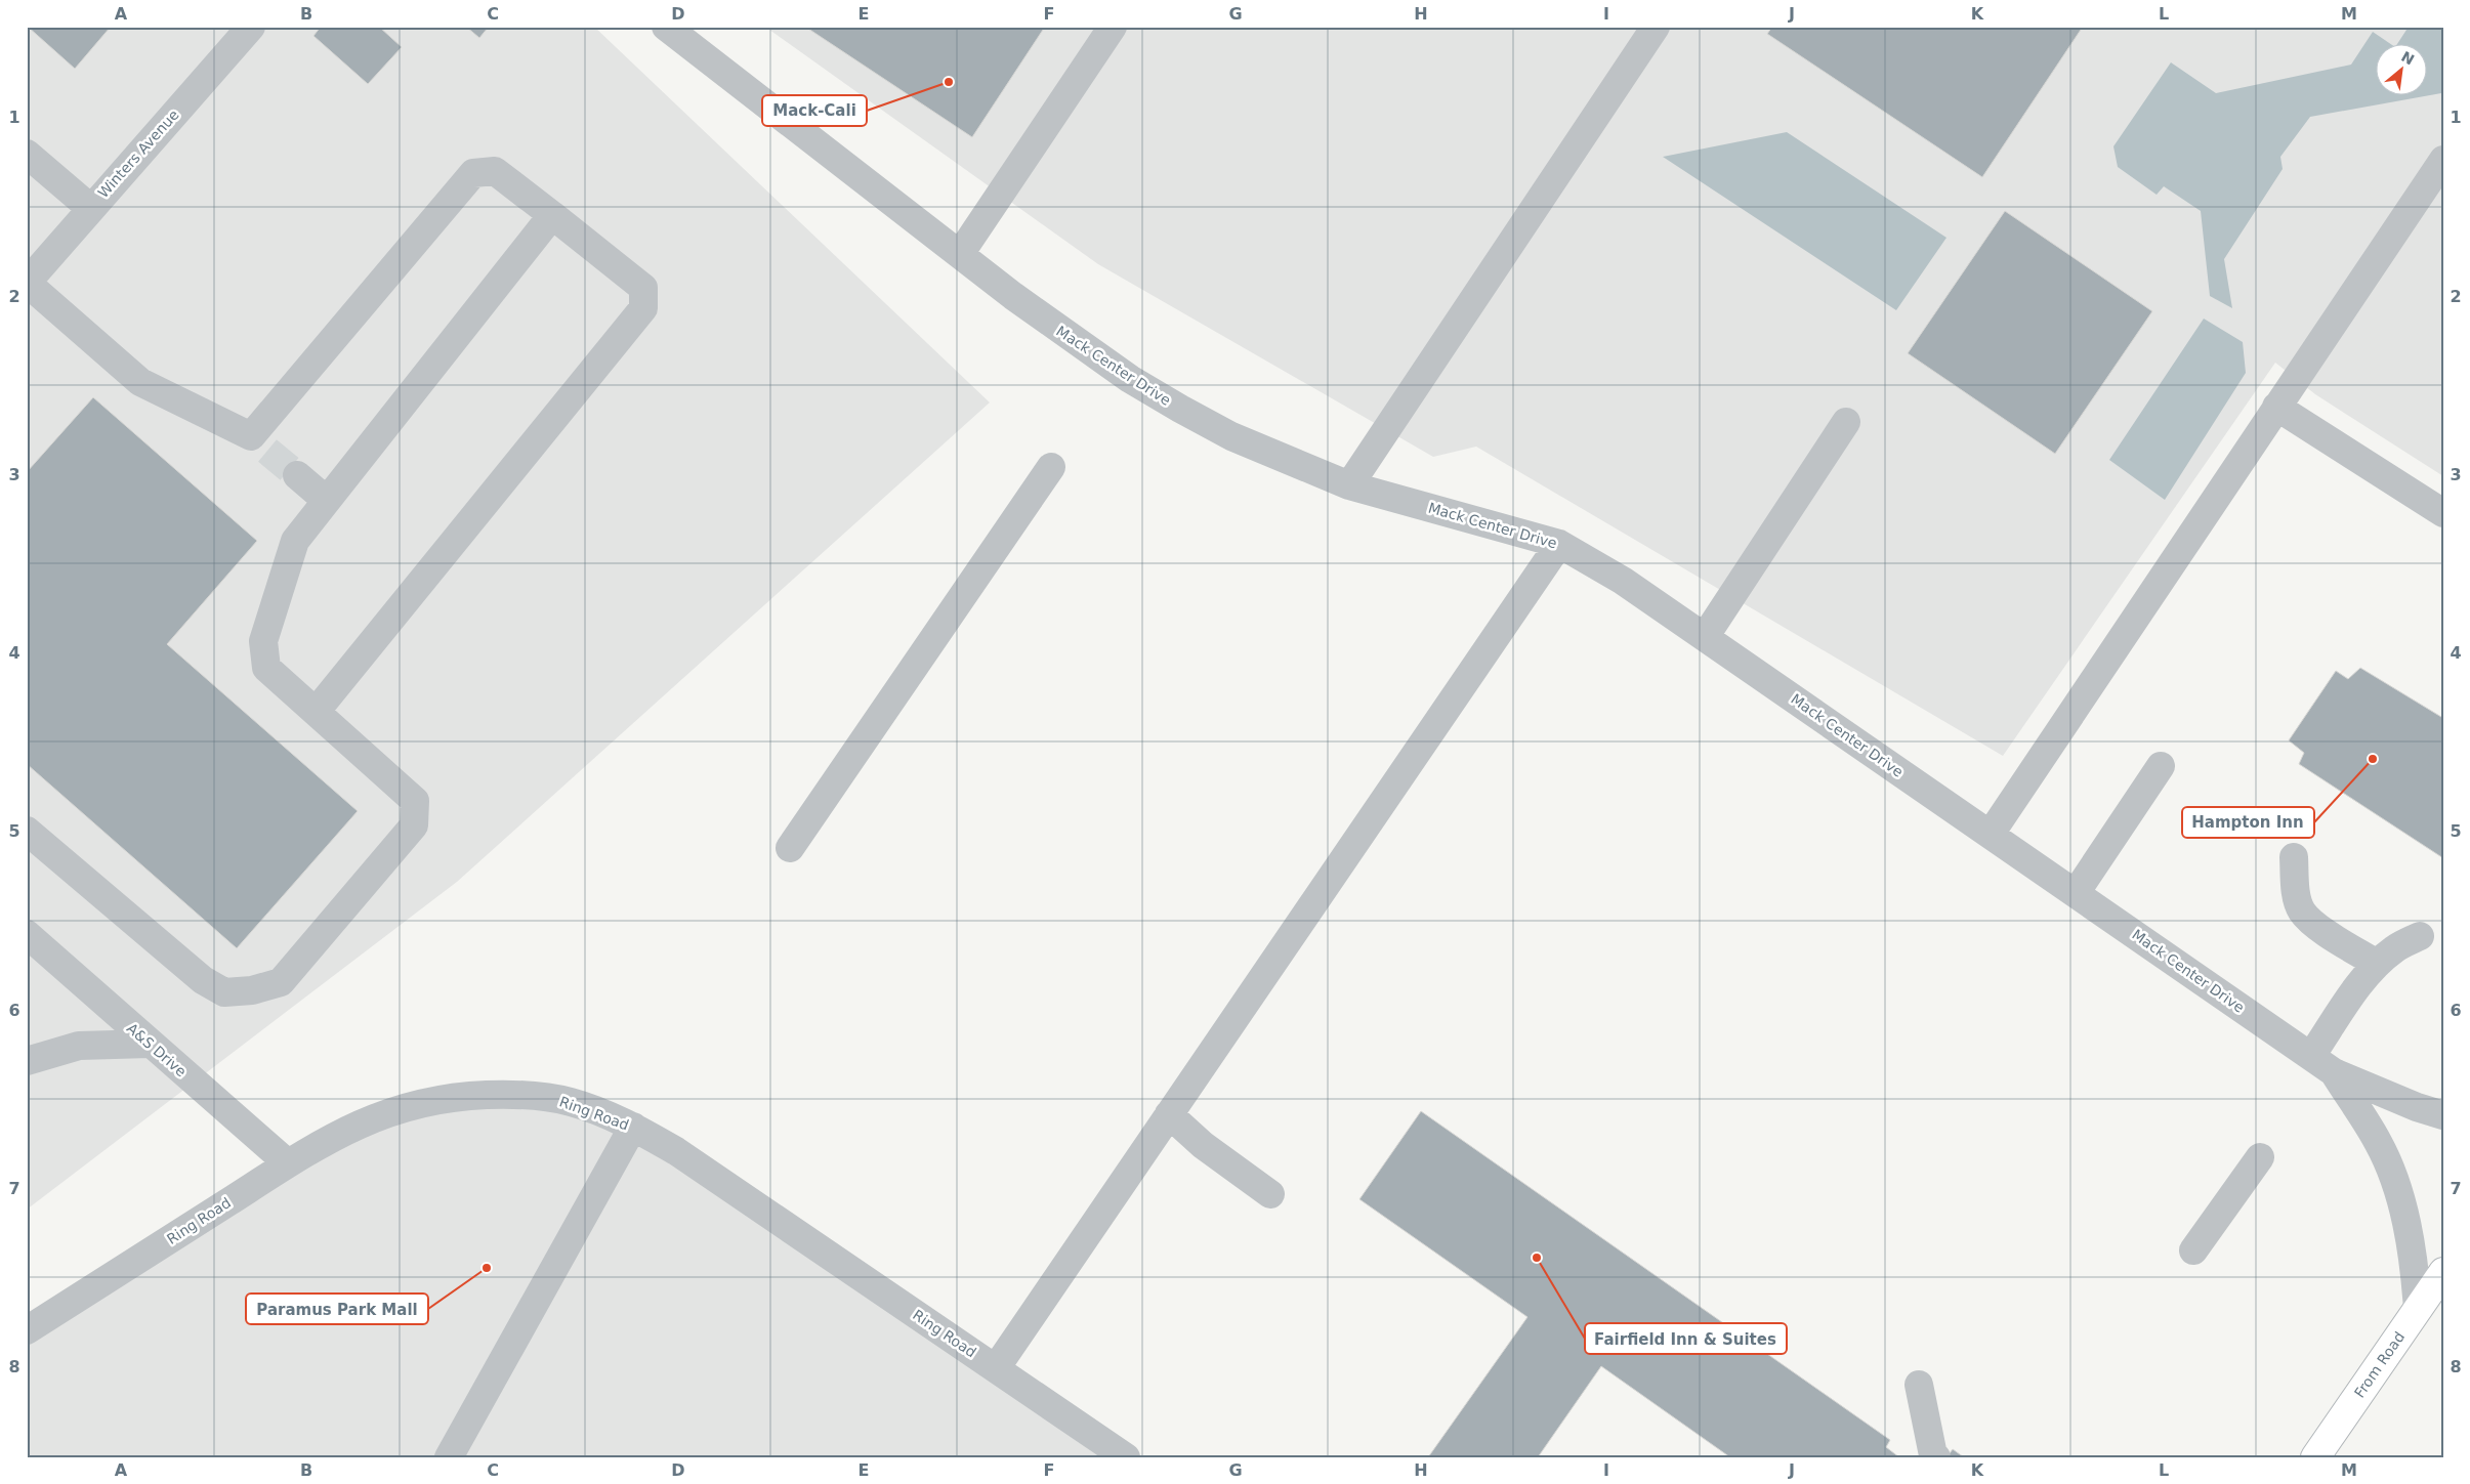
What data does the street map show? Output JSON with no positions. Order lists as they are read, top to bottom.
{
  "streets": {
    "main road": ["From Road"],
    "street": [
      "Winters Avenue",
      "Mack Center Drive",
      "A&S Drive",
      "Ring Road"
    ]
  },
  "crossings": [
    ["Mack Center Drive", "From Road"],
    ["A&S Drive", "Ring Road"]
  ],
  "places": [
    "Mack-Cali",
    "Hampton Inn",
    "Fairfield Inn & Suites",
    "Paramus Park Mall"
  ],
  "north": "top right",
  "grid": {
    "columns": [
      "A",
      "B",
      "C",
      "D",
      "E",
      "F",
      "G",
      "H",
      "I",
      "J",
      "K",
      "L",
      "M"
    ],
    "rows": [
      "1",
      "2",
      "3",
      "4",
      "5",
      "6",
      "7",
      "8"
    ]
  }
}
